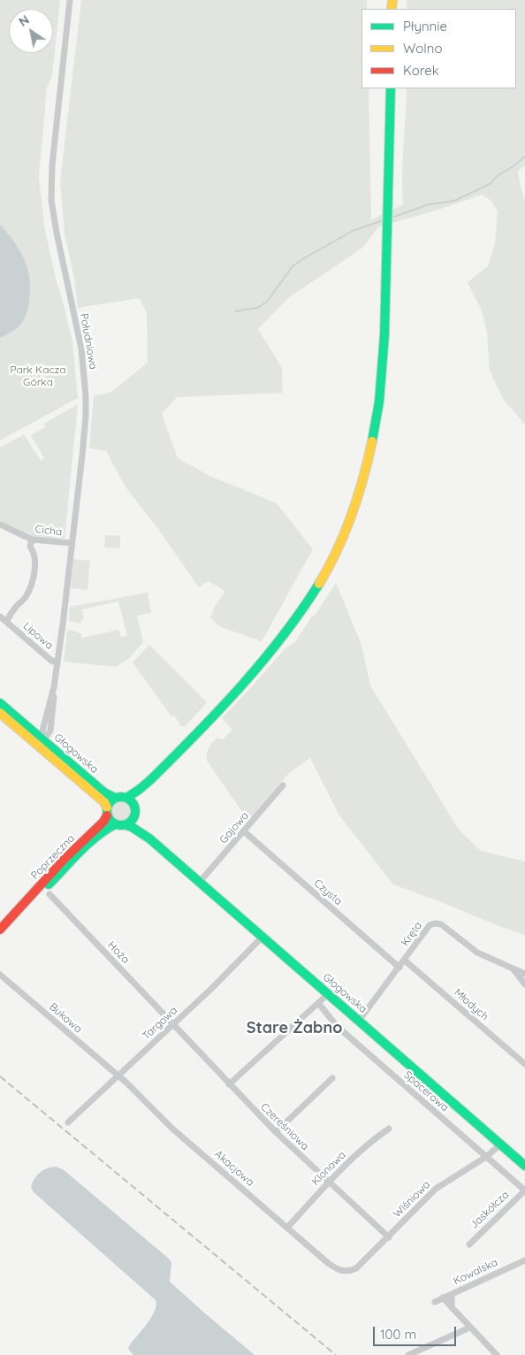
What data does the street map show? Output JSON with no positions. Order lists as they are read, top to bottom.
{
  "streets": {
    "main road": ["Głogowska", "Poprzeczna"],
    "street": [
      "Południowa",
      "Cicha",
      "Lipowa",
      "Gajowa",
      "Czysta",
      "Kręta",
      "Hoża",
      "Młodych",
      "Bukowa",
      "Targowa",
      "Spacerowa",
      "Czereśniowa",
      "Akacjowa",
      "Klonowa",
      "Wiśniowa",
      "Jaskółcza",
      "Kowalska"
    ]
  },
  "crossings": [
    ["Południowa", "Cicha"],
    ["Południowa", "Lipowa"],
    ["Południowa", "Głogowska"],
    ["Cicha", "Lipowa"],
    ["Głogowska", "Gajowa"],
    ["Głogowska", "Poprzeczna"],
    ["Głogowska", "Kręta"],
    ["Głogowska", "Targowa"],
    ["Głogowska", "Wiśniowa"],
    ["Gajowa", "Czysta"],
    ["Czysta", "Kręta"],
    ["Kręta", "Młodych"],
    ["Hoża", "Targowa"],
    ["Hoża", "Czereśniowa"],
    ["Bukowa", "Targowa"],
    ["Bukowa", "Akacjowa"],
    ["Targowa", "Czereśniowa"],
    ["Targowa", "Akacjowa"],
    ["Spacerowa", "Wiśniowa"],
    ["Spacerowa", "Jaskółcza"],
    ["Czereśniowa", "Klonowa"],
    ["Czereśniowa", "Wiśniowa"],
    ["Akacjowa", "Klonowa"],
    ["Akacjowa", "Wiśniowa"]
  ],
  "districts": ["Stare Żabno"],
  "parks": ["Park Kacza Górka"],
  "legend": ["Płynnie", "Wolno", "Korek"],
  "scale_bar": "100 m",
  "north": "top left"
}
